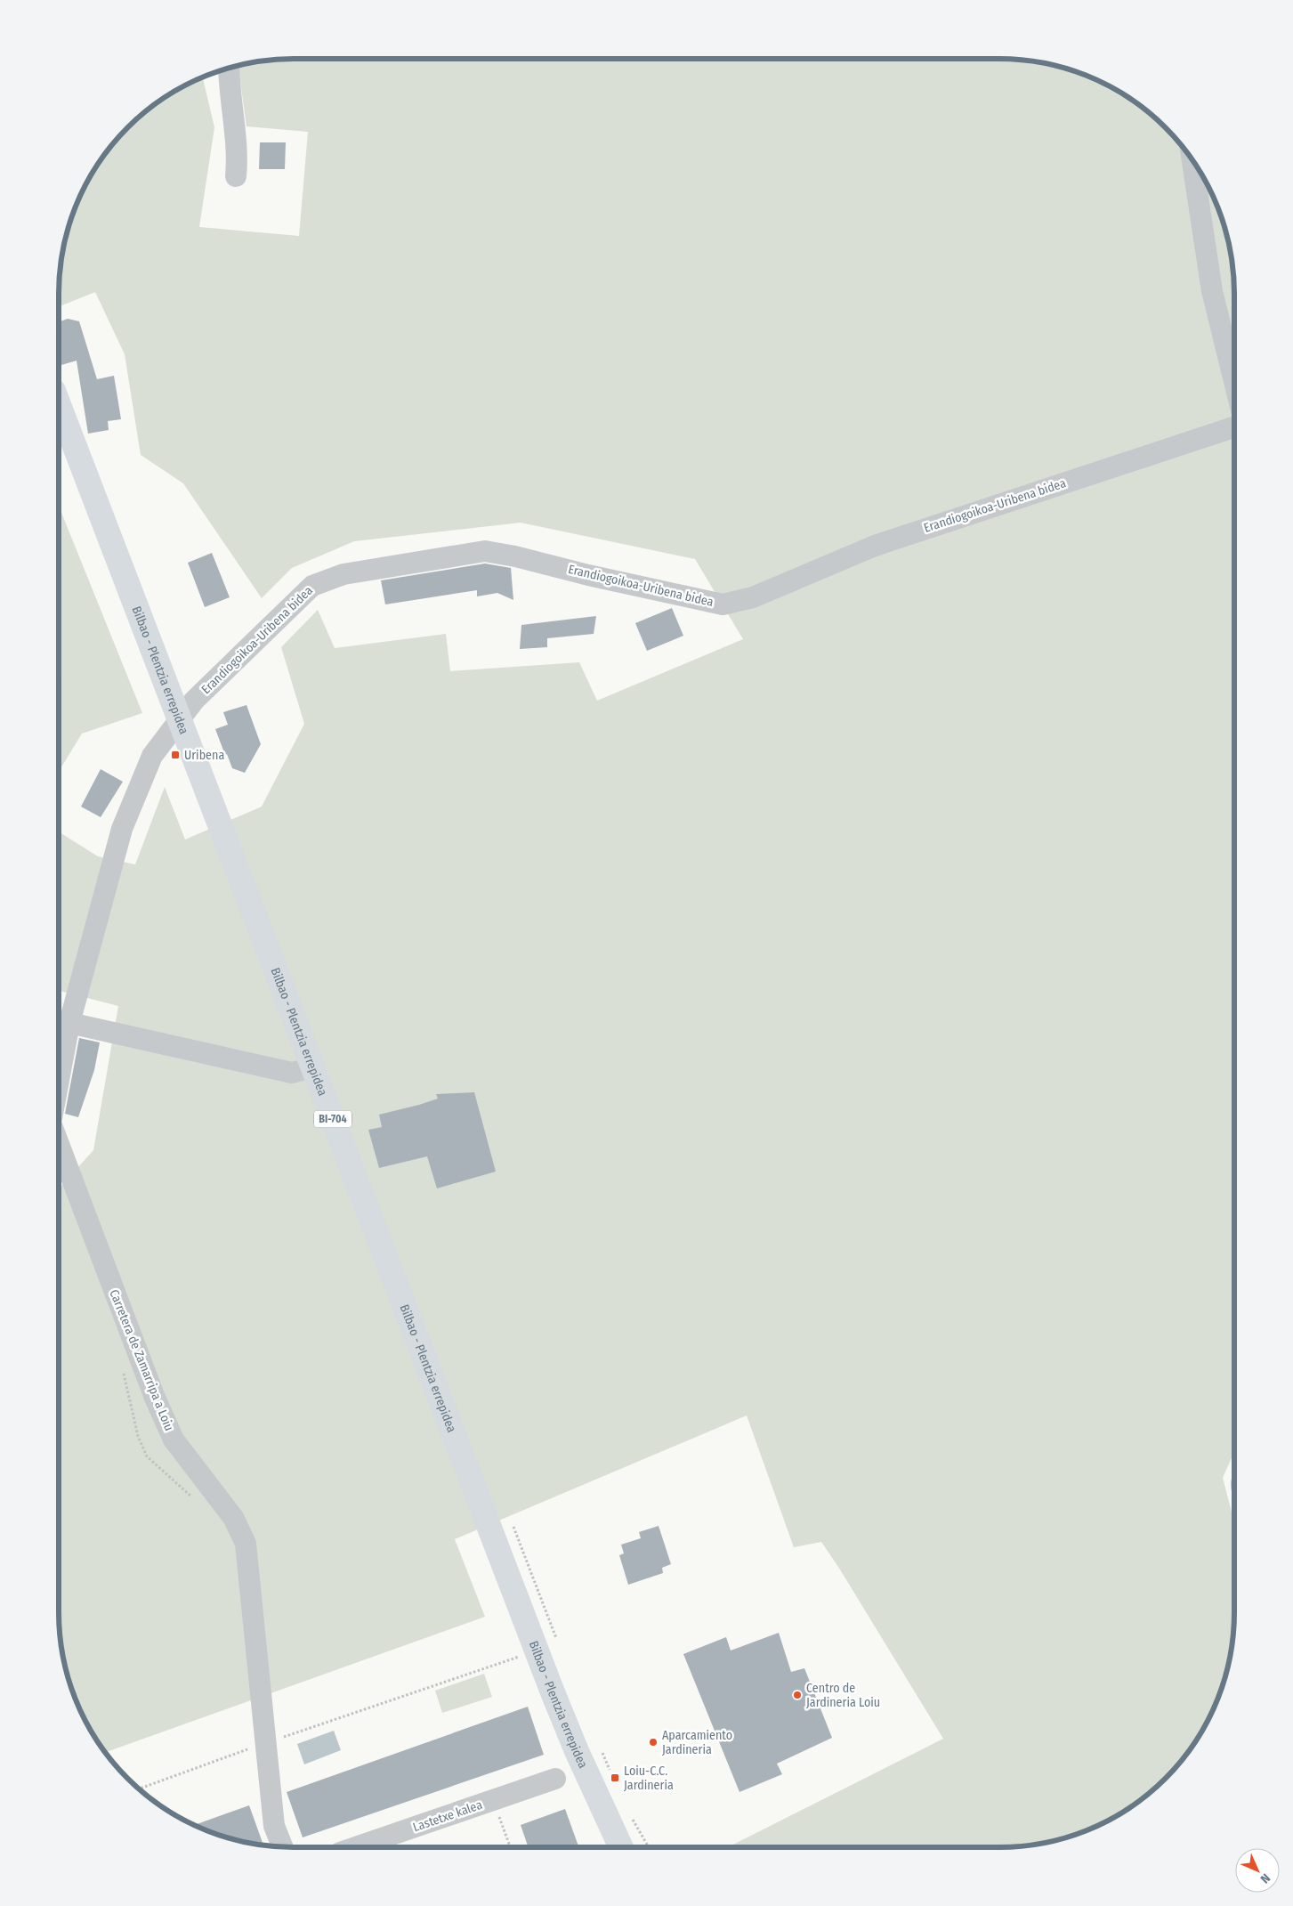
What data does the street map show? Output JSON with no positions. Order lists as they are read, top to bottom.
{
  "streets": {
    "main road": ["Bilbao - Plentzia errepidea", "BI-704"],
    "street": ["Erandiogoikoa-Uribena bidea", "Carretera de Zamarripa a Loiu", "Lastetxe kalea"]
  },
  "crossings": [
    ["Erandiogoikoa-Uribena bidea", "Bilbao - Plentzia errepidea"]
  ],
  "places": {
    "transit": ["Uribena", "Loiu-C.C. Jardineria"],
    "other": ["Centro de Jardineria Loiu", "Aparcamiento Jardineria"]
  },
  "north": "bottom right"
}
